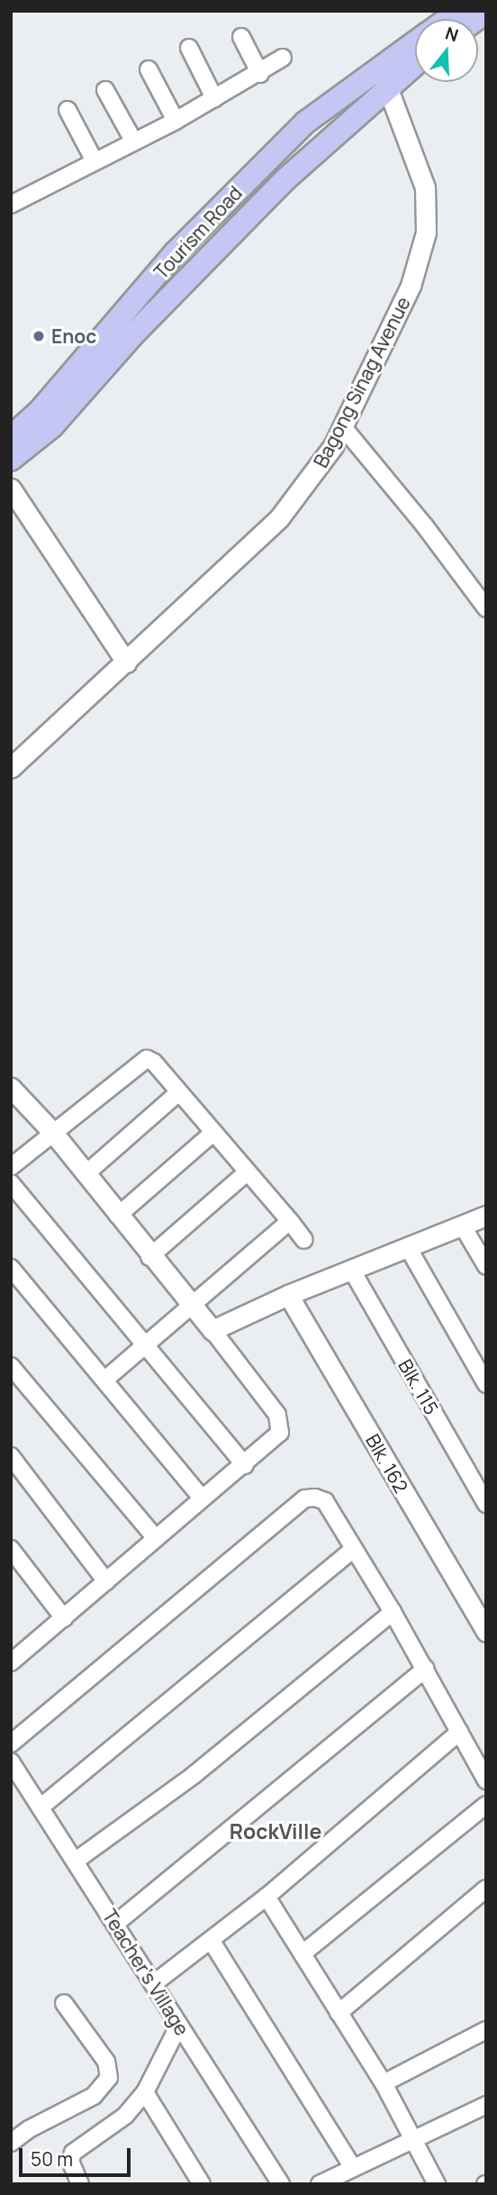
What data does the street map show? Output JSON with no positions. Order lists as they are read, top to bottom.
{
  "streets": {
    "main road": ["Tourism Road"],
    "street": [
      "Bagong Sinag Avenue",
      "Blk. 115",
      "Blk. 162",
      "Teacher's Village"
    ]
  },
  "crossings": [
    ["Tourism Road", "Bagong Sinag Avenue"]
  ],
  "districts": ["RockVille"],
  "places": ["Enoc"],
  "scale_bar": "50 m",
  "north": "top"
}
